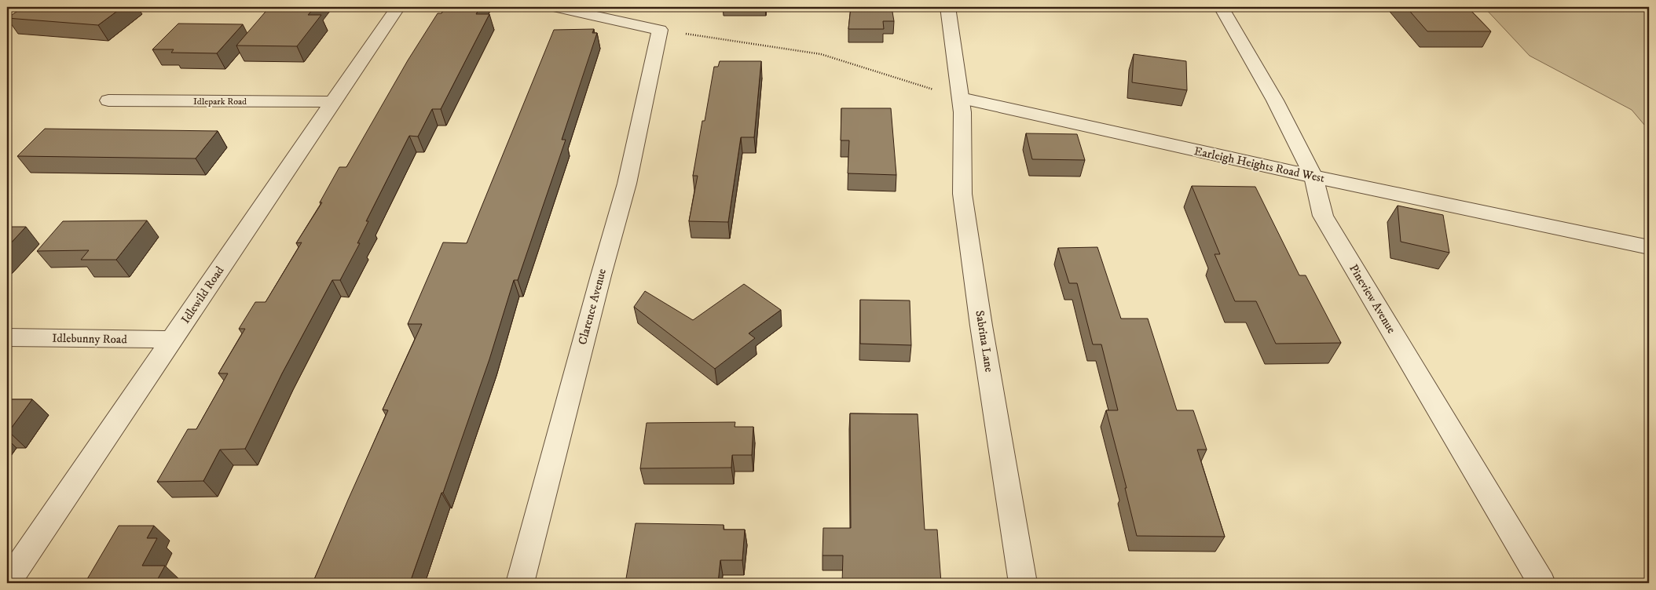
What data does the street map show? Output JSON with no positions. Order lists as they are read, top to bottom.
{
  "streets": {
    "street": [
      "Idlepark Road",
      "Earleigh Heights Road West",
      "Idlewild Road",
      "Pineview Avenue",
      "Clarence Avenue",
      "Idlebunny Road",
      "Sabrina Lane"
    ]
  },
  "crossings": [
    ["Idlepark Road", "Idlewild Road"],
    ["Earleigh Heights Road West", "Pineview Avenue"],
    ["Earleigh Heights Road West", "Sabrina Lane"],
    ["Idlewild Road", "Idlebunny Road"]
  ]
}
